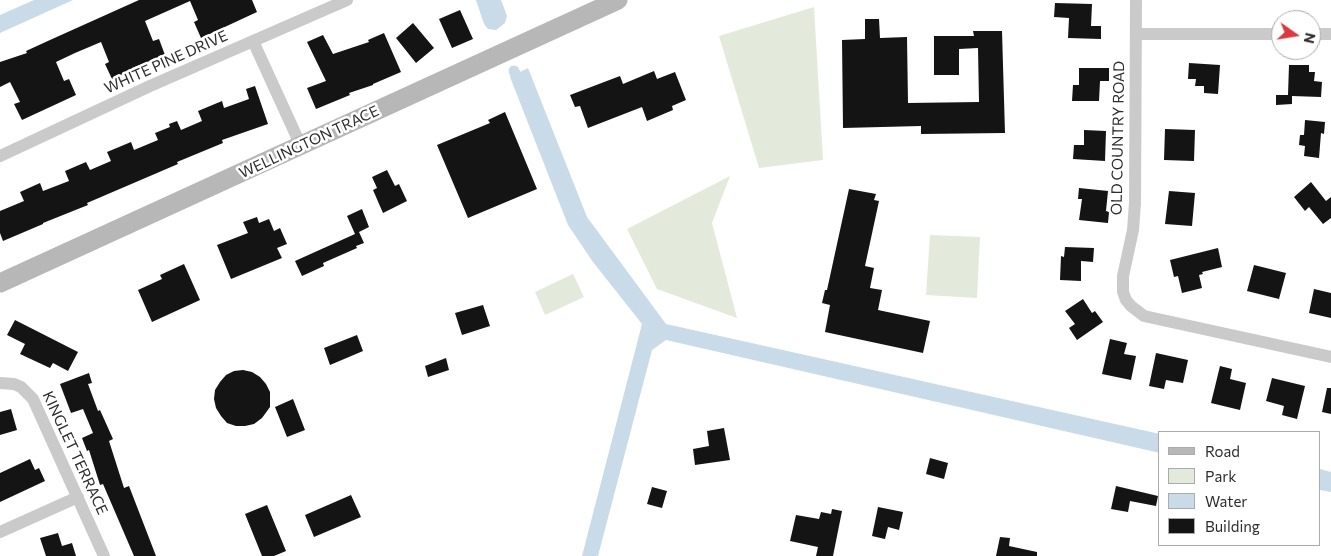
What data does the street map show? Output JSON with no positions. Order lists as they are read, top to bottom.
{
  "streets": {
    "street": [
      "WHITE PINE DRIVE",
      "OLD COUNTRY ROAD",
      "WELLINGTON TRACE",
      "KINGLET TERRACE"
    ]
  },
  "legend": [
    "Road",
    "Park",
    "Water",
    "Building"
  ],
  "north": "right"
}
